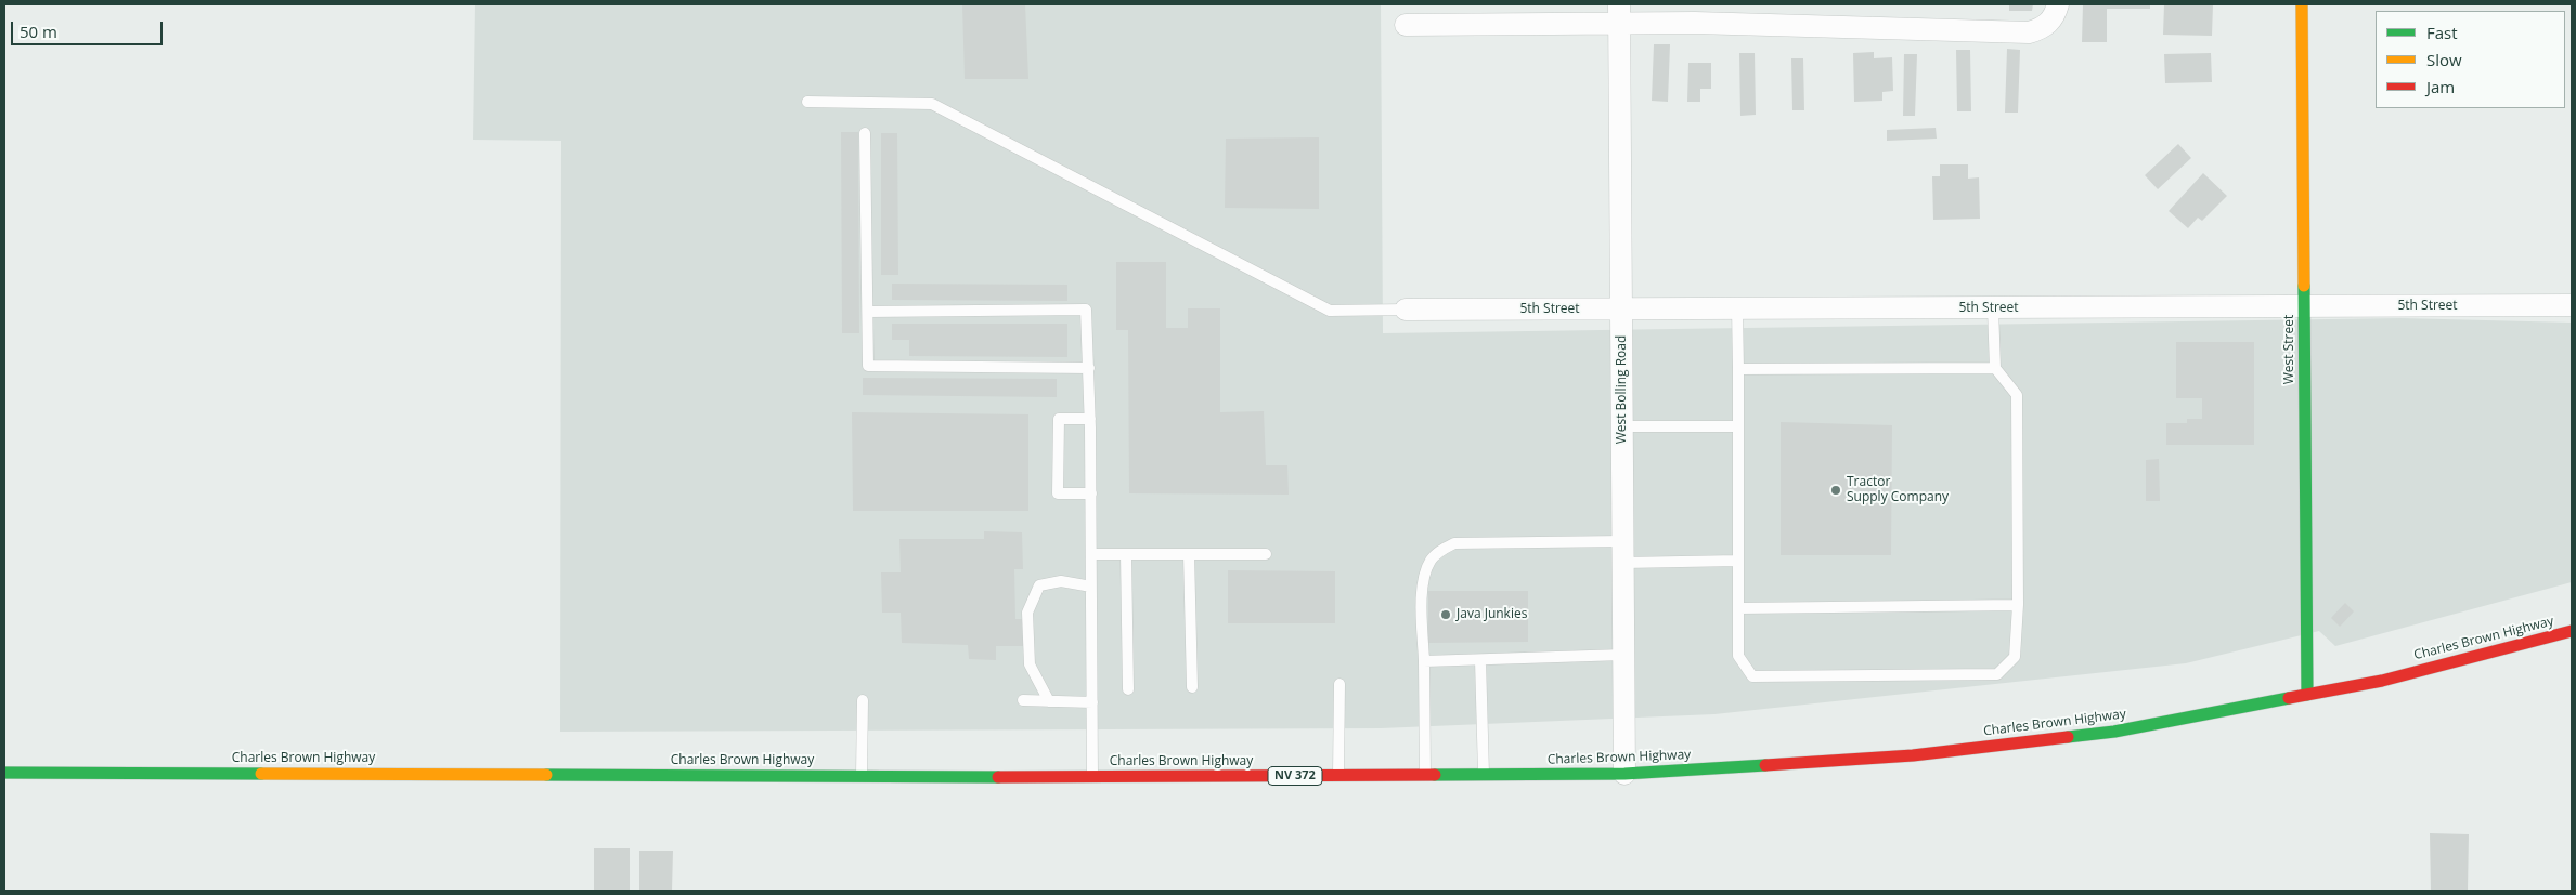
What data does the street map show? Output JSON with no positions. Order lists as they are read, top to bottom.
{
  "streets": {
    "main road": ["West Street", "Charles Brown Highway", "NV 372"],
    "street": ["5th Street", "West Bolling Road"]
  },
  "crossings": [
    ["5th Street", "West Street"],
    ["5th Street", "West Bolling Road"],
    ["West Street", "Charles Brown Highway"],
    ["West Bolling Road", "Charles Brown Highway"]
  ],
  "places": ["Tractor Supply Company", "Java Junkies"],
  "legend": ["Fast", "Slow", "Jam"],
  "scale_bar": "50 m"
}
